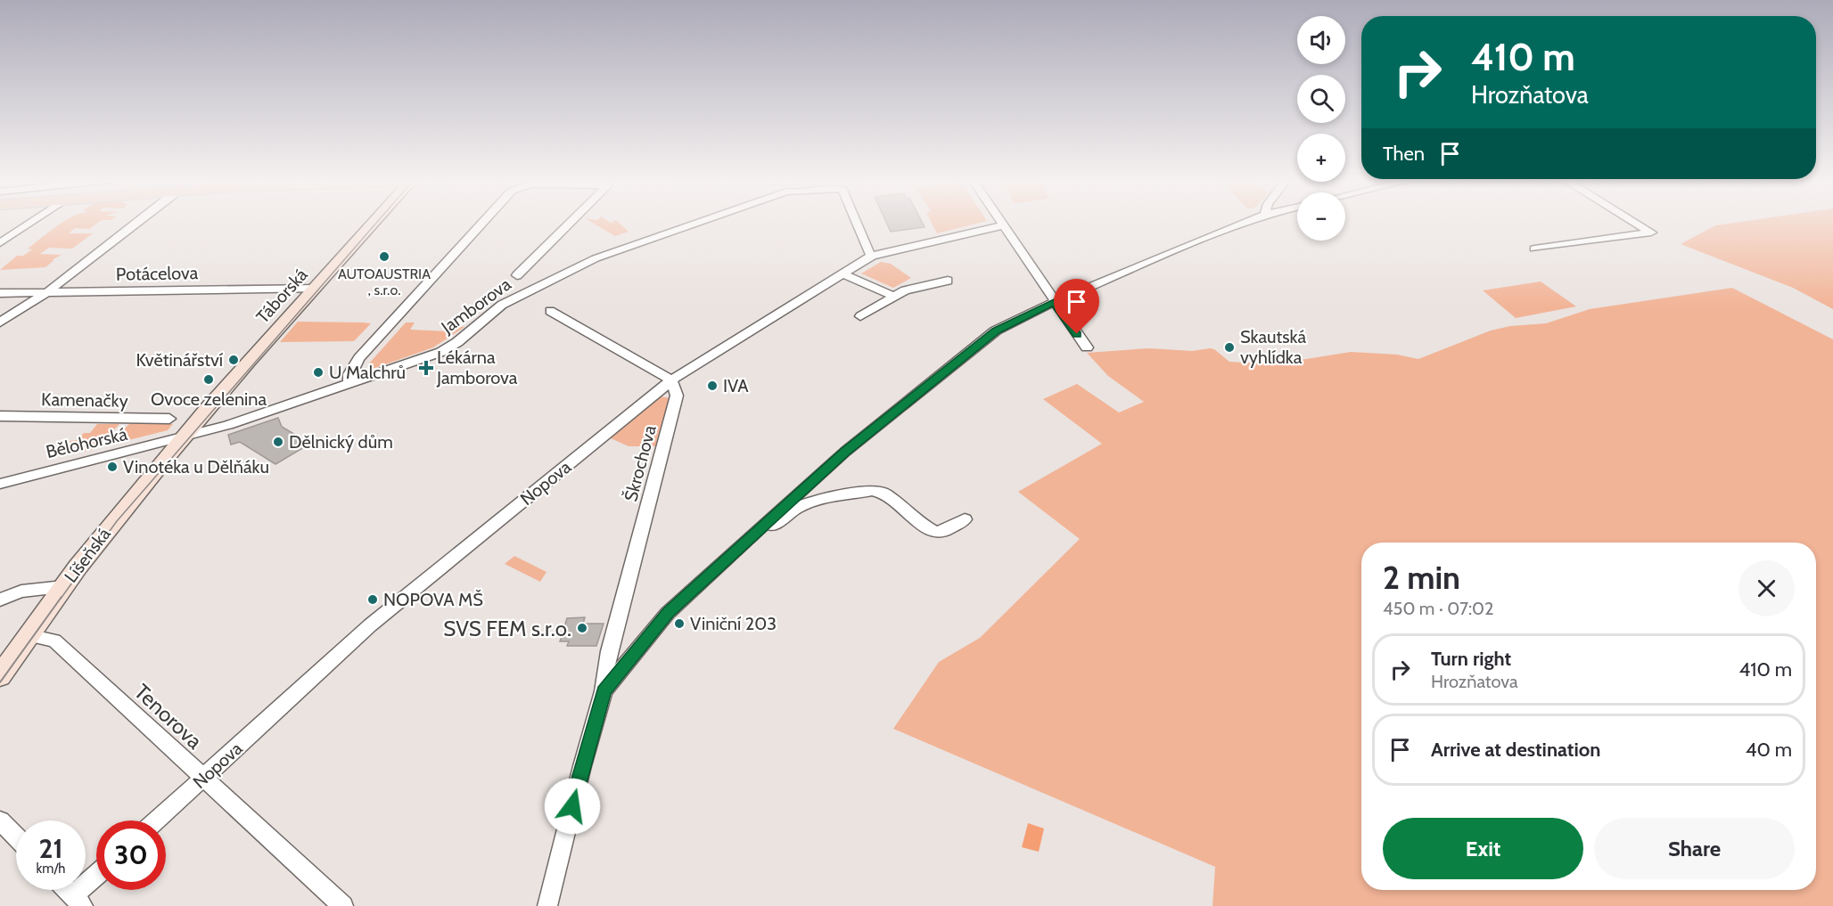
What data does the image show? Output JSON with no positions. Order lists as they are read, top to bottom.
{
  "streets": {
    "street": [
      "Potácelova",
      "Táborská",
      "Jamborova",
      "Kamenačky",
      "Bělohorská",
      "Škrochova",
      "Nopova",
      "Líšeňská",
      "Tenorova"
    ]
  },
  "crossings": [
    ["Potácelova", "Táborská"],
    ["Táborská", "Jamborova"],
    ["Táborská", "Bělohorská"],
    ["Táborská", "Líšeňská"],
    ["Jamborova", "Bělohorská"],
    ["Jamborova", "Nopova"],
    ["Jamborova", "Líšeňská"],
    ["Bělohorská", "Líšeňská"],
    ["Škrochova", "Nopova"],
    ["Nopova", "Tenorova"],
    ["Líšeňská", "Tenorova"]
  ],
  "places": {
    "other": [
      "AUTOAUSTRIA , s.r.o.",
      "Skautská vyhlídka",
      "Květinářství",
      "U Malchrů",
      "Ovoce zelenina",
      "IVA",
      "Dělnický dům",
      "Vinotéka u Dělňáku",
      "NOPOVA MŠ",
      "Viniční 203",
      "SVS FEM s.r.o."
    ],
    "health": ["Lékárna Jamborova"]
  },
  "page": {
    "map_buttons": ["+", "−"],
    "turn": ["410 m", "Hrozňatova"],
    "then": "Then",
    "heading": ["2 min", "450 m · 07:02"],
    "list": [
      {
        "name": "Turn right",
        "note": "Hrozňatova",
        "value": "410 m"
      },
      {
        "name": "Arrive at destination",
        "value": "40 m"
      }
    ],
    "buttons": ["Exit", "Share"],
    "speed": "21 km/h",
    "limit": "30"
  }
}
